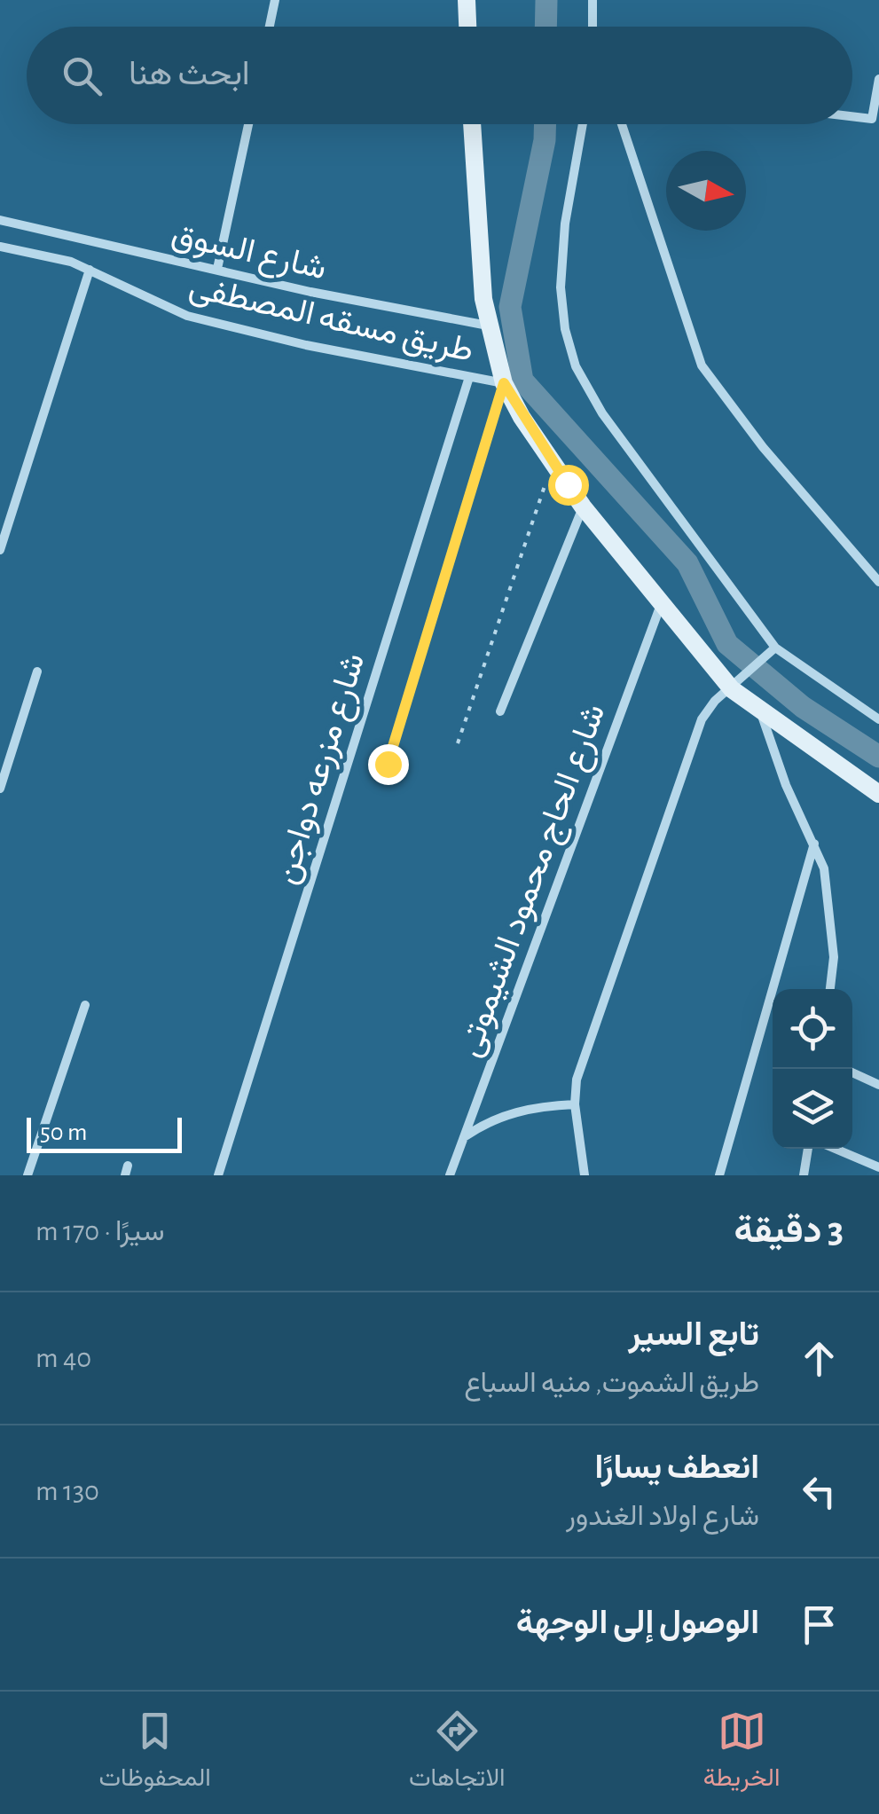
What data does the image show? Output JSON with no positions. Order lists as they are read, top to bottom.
{
  "streets": {
    "street": [
      "شارع السوق",
      "طريق مسقه المصطفى",
      "شارع مزرعه دواجن",
      "شارع الحاج محمود الشيموتى"
    ]
  },
  "crossings": [
    ["طريق مسقه المصطفى", "شارع مزرعه دواجن"]
  ],
  "scale_bar": "50 m",
  "north": "right",
  "page": {
    "search": "ابحث هنا",
    "scale": "50 m",
    "heading": ["3 دقيقة", "سيرًا · 170 m"],
    "list": [
      ["تابع السير", "طريق الشموت, منيه السباع", "40 m"],
      ["انعطف يسارًا", "شارع اولاد الغندور", "130 m"],
      "الوصول إلى الوجهة"
    ],
    "nav": ["الخريطة", "الاتجاهات", "المحفوظات"]
  }
}
